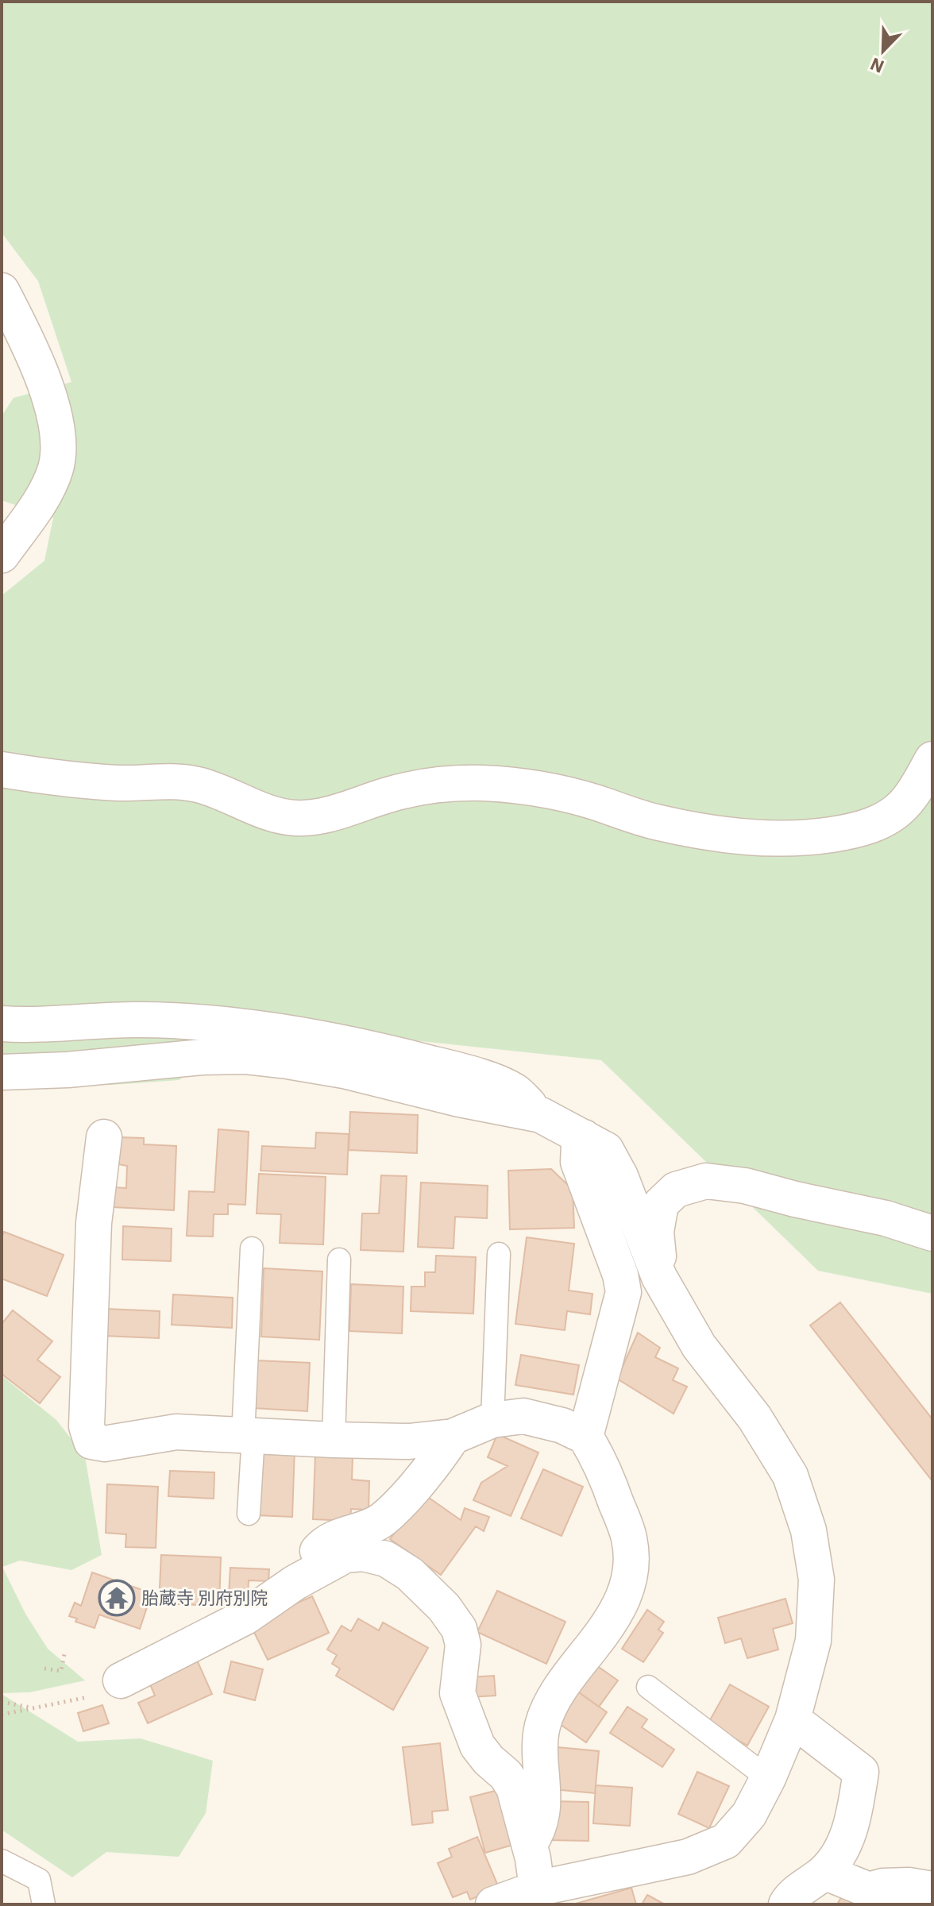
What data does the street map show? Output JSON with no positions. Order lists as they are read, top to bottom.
{
  "places": {
    "temple": ["胎蔵寺 別府別院"]
  },
  "north": "bottom left"
}
